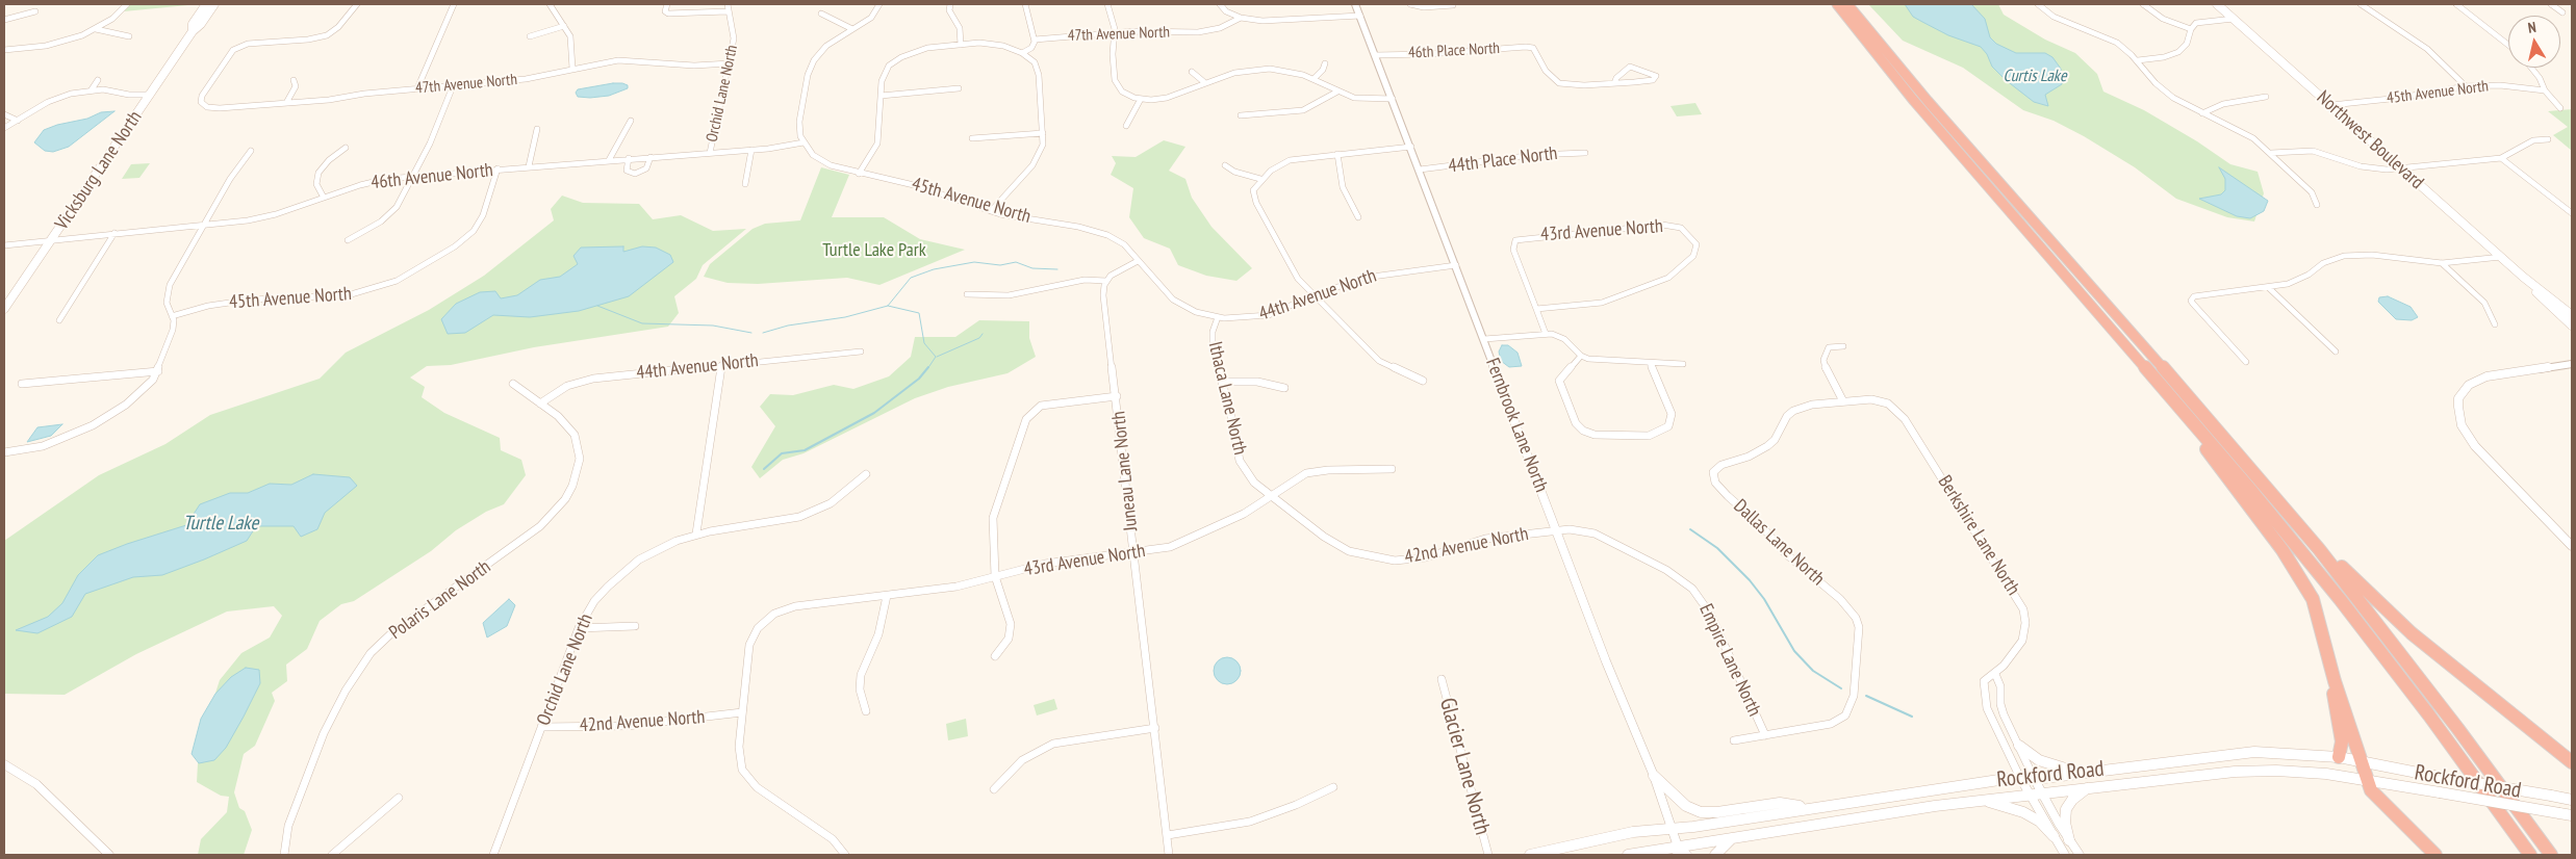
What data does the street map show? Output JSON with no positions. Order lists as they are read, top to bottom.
{
  "streets": {
    "main road": ["Northwest Boulevard", "Vicksburg Lane North", "Rockford Road"],
    "street": [
      "47th Avenue North",
      "46th Place North",
      "45th Avenue North",
      "Orchid Lane North",
      "44th Place North",
      "46th Avenue North",
      "43rd Avenue North",
      "44th Avenue North",
      "Ithaca Lane North",
      "Fernbrook Lane North",
      "Juneau Lane North",
      "Berkshire Lane North",
      "Dallas Lane North",
      "42nd Avenue North",
      "Polaris Lane North",
      "Empire Lane North",
      "Glacier Lane North"
    ]
  },
  "crossings": [
    ["47th Avenue North", "Orchid Lane North"],
    ["46th Place North", "Fernbrook Lane North"],
    ["45th Avenue North", "Northwest Boulevard"],
    ["45th Avenue North", "46th Avenue North"],
    ["45th Avenue North", "44th Avenue North"],
    ["Orchid Lane North", "46th Avenue North"],
    ["Orchid Lane North", "42nd Avenue North"],
    ["44th Place North", "Fernbrook Lane North"],
    ["Vicksburg Lane North", "46th Avenue North"],
    ["43rd Avenue North", "Ithaca Lane North"],
    ["43rd Avenue North", "Juneau Lane North"],
    ["43rd Avenue North", "42nd Avenue North"],
    ["44th Avenue North", "Ithaca Lane North"],
    ["44th Avenue North", "Fernbrook Lane North"],
    ["44th Avenue North", "Polaris Lane North"],
    ["Ithaca Lane North", "42nd Avenue North"],
    ["Fernbrook Lane North", "42nd Avenue North"],
    ["Fernbrook Lane North", "Rockford Road"],
    ["Berkshire Lane North", "Dallas Lane North"],
    ["Berkshire Lane North", "Rockford Road"],
    ["Dallas Lane North", "Empire Lane North"],
    ["42nd Avenue North", "Empire Lane North"]
  ],
  "water": ["Curtis Lake", "Turtle Lake"],
  "parks": ["Turtle Lake Park"],
  "north": "top"
}
